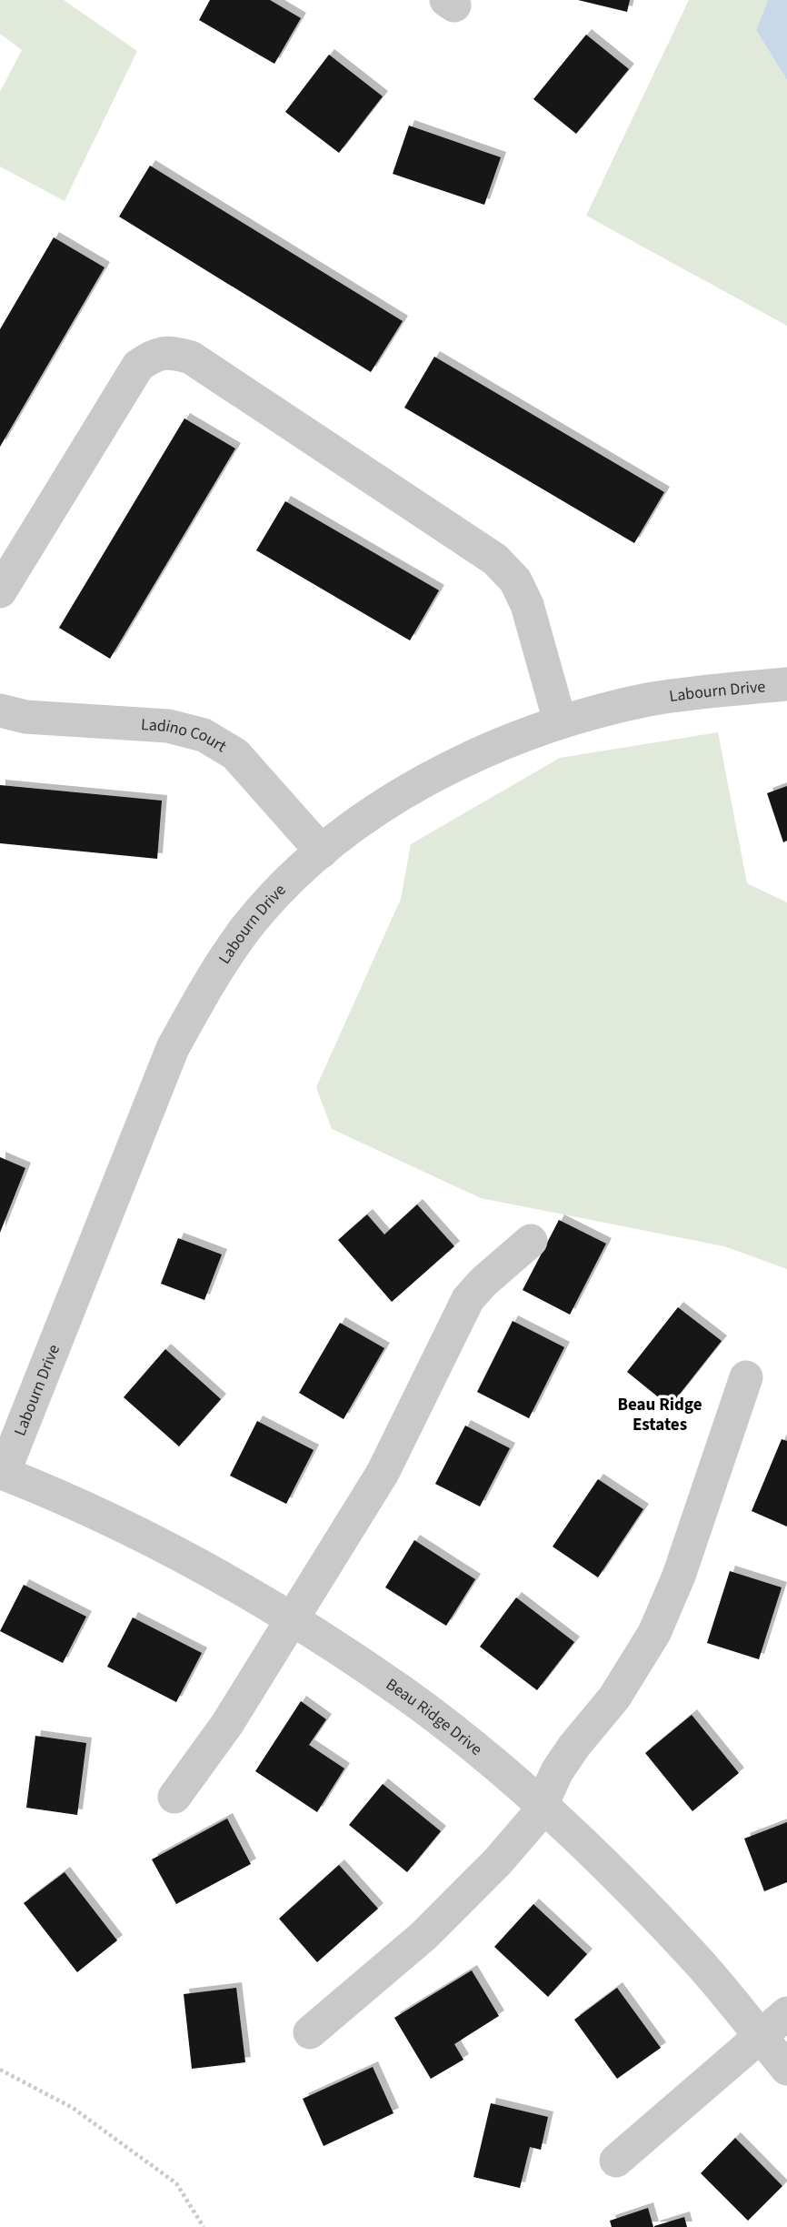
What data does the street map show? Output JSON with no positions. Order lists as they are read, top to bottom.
{
  "streets": {
    "street": ["Labourn Drive", "Ladino Court", "Beau Ridge Drive"]
  },
  "crossings": [
    ["Labourn Drive", "Ladino Court"],
    ["Labourn Drive", "Beau Ridge Drive"]
  ],
  "districts": ["Beau Ridge Estates"]
}
